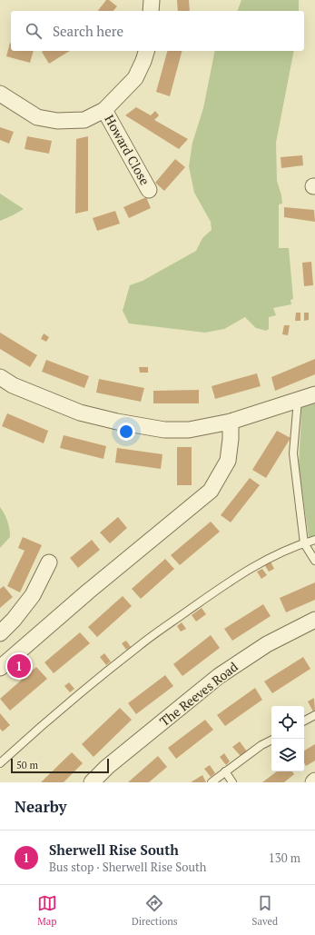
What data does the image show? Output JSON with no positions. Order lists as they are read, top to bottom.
{
  "streets": {
    "street": ["Howard Close", "The Reeves Road"]
  },
  "scale_bar": "50 m",
  "page": {
    "search": "Search here",
    "pins": "1",
    "scale": "50 m",
    "heading": "Nearby",
    "list": [
      {
        "mark": "1",
        "name": "Sherwell Rise South",
        "note": "Bus stop · Sherwell Rise South",
        "value": "130 m"
      }
    ],
    "nav": ["Map", "Directions", "Saved"]
  }
}
